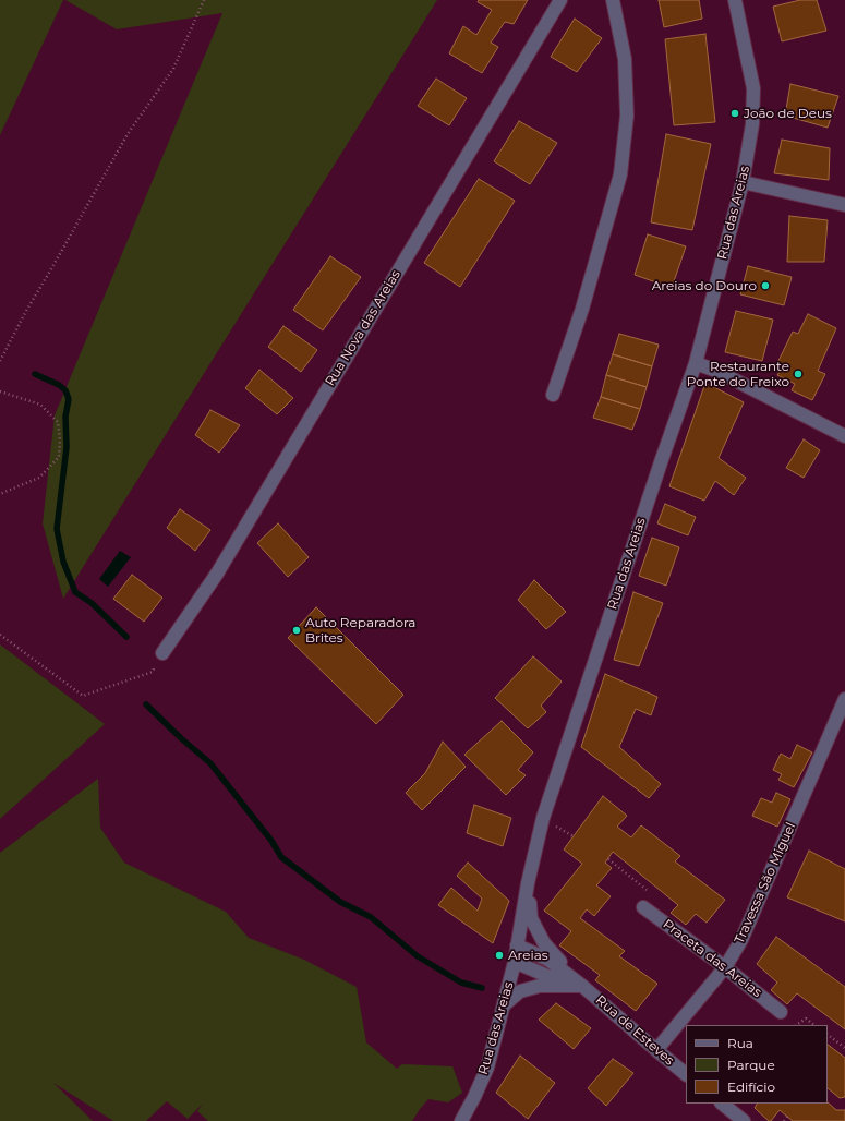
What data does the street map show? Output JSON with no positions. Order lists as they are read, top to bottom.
{
  "streets": {
    "street": [
      "Rua das Areias",
      "Rua Nova das Areias",
      "Travessa São Miguel",
      "Praceta das Areias",
      "Rua de Esteves"
    ]
  },
  "crossings": [
    ["Rua das Areias", "Rua de Esteves"],
    ["Travessa São Miguel", "Praceta das Areias"],
    ["Travessa São Miguel", "Rua de Esteves"]
  ],
  "places": [
    "João de Deus",
    "Areias do Douro",
    "Restaurante Ponte do Freixo",
    "Auto Reparadora Brites",
    "Areias"
  ],
  "legend": ["Rua", "Parque", "Edifício"]
}
